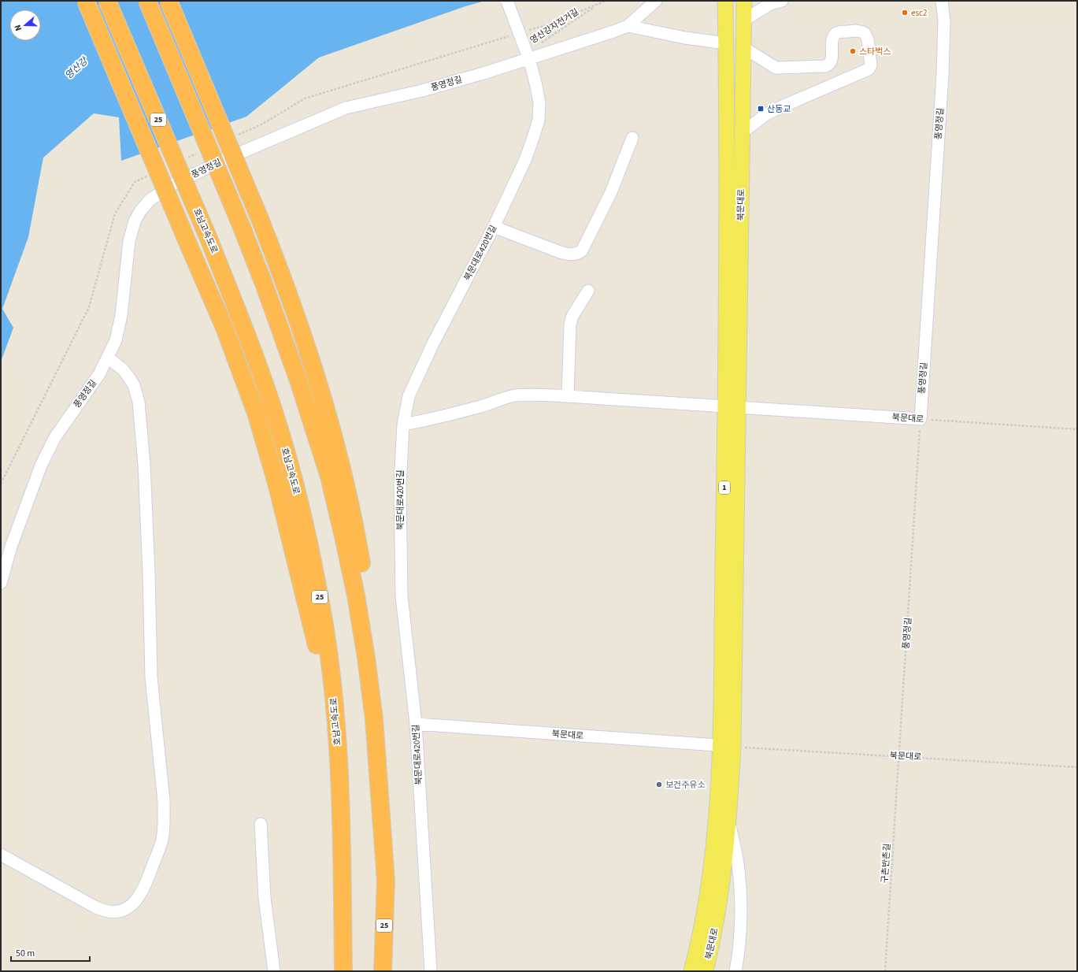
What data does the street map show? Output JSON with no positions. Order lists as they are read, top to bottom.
{
  "streets": {
    "highway": ["25", "호남고속도로"],
    "main road": ["북문대로", "1"],
    "street": ["풍영정길", "북문대로420번길"],
    "path": ["영산강자전거길", "구촌반촌길"]
  },
  "crossings": [
    ["영산강자전거길", "풍영정길"],
    ["영산강자전거길", "북문대로420번길"],
    ["풍영정길", "북문대로"],
    ["풍영정길", "북문대로420번길"],
    ["풍영정길", "구촌반촌길"],
    ["북문대로", "북문대로420번길"],
    ["북문대로", "구촌반촌길"]
  ],
  "water": ["영산강"],
  "places": {
    "other": ["esc2", "스타벅스", "보건주유소"],
    "transit": ["산동교"]
  },
  "scale_bar": "50 m",
  "north": "left"
}
